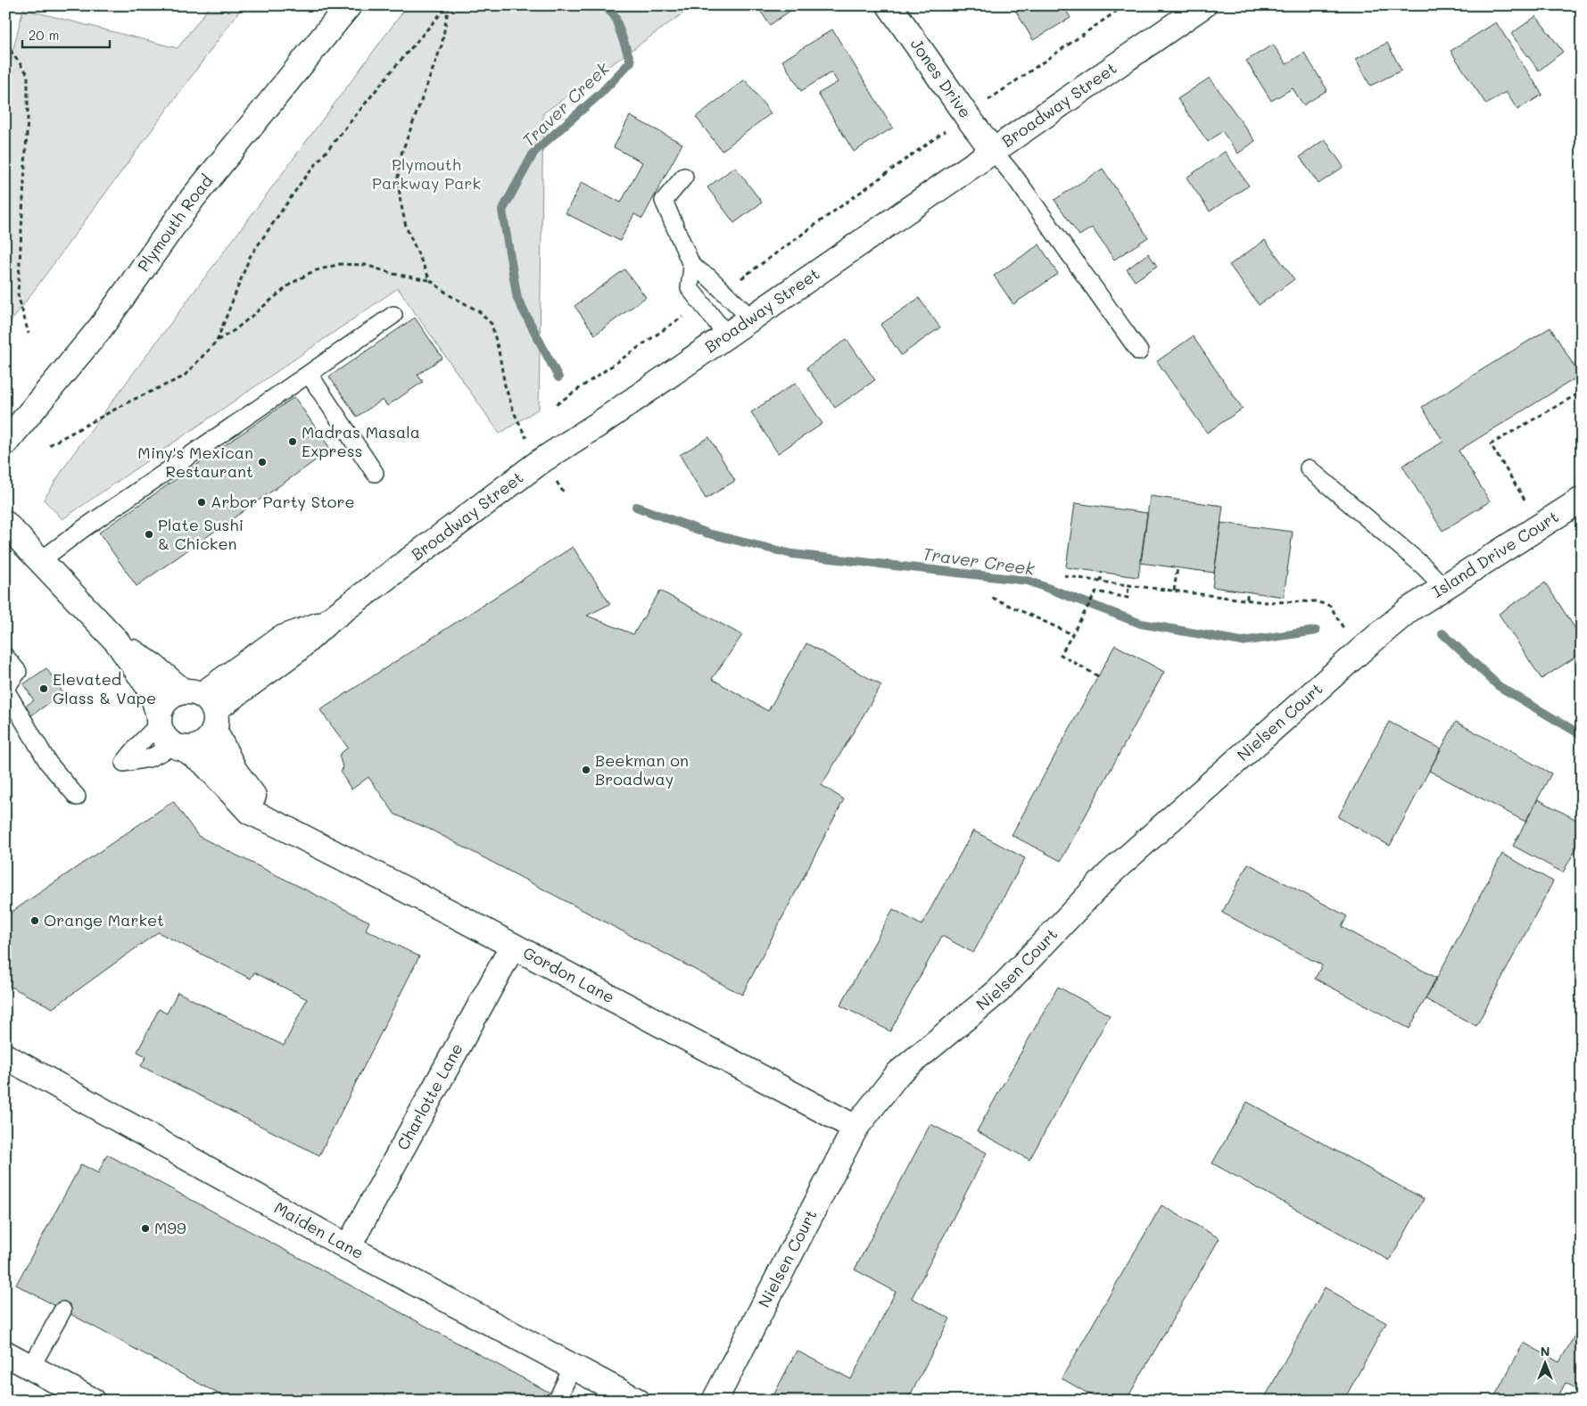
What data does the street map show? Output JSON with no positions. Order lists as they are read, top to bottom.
{
  "streets": {
    "street": [
      "Jones Drive",
      "Broadway Street",
      "Plymouth Road",
      "Island Drive Court",
      "Nielsen Court",
      "Gordon Lane",
      "Charlotte Lane",
      "Maiden Lane"
    ]
  },
  "crossings": [
    ["Jones Drive", "Broadway Street"],
    ["Broadway Street", "Gordon Lane"],
    ["Island Drive Court", "Nielsen Court"],
    ["Nielsen Court", "Gordon Lane"],
    ["Gordon Lane", "Charlotte Lane"],
    ["Charlotte Lane", "Maiden Lane"]
  ],
  "water": ["Traver Creek"],
  "parks": ["Plymouth Parkway Park"],
  "places": [
    "Madras Masala Express",
    "Miny's Mexican Restaurant",
    "Arbor Party Store",
    "Plate Sushi & Chicken",
    "Elevated Glass & Vape",
    "Beekman on Broadway",
    "Orange Market",
    "M99"
  ],
  "scale_bar": "20 m",
  "north": "top"
}
